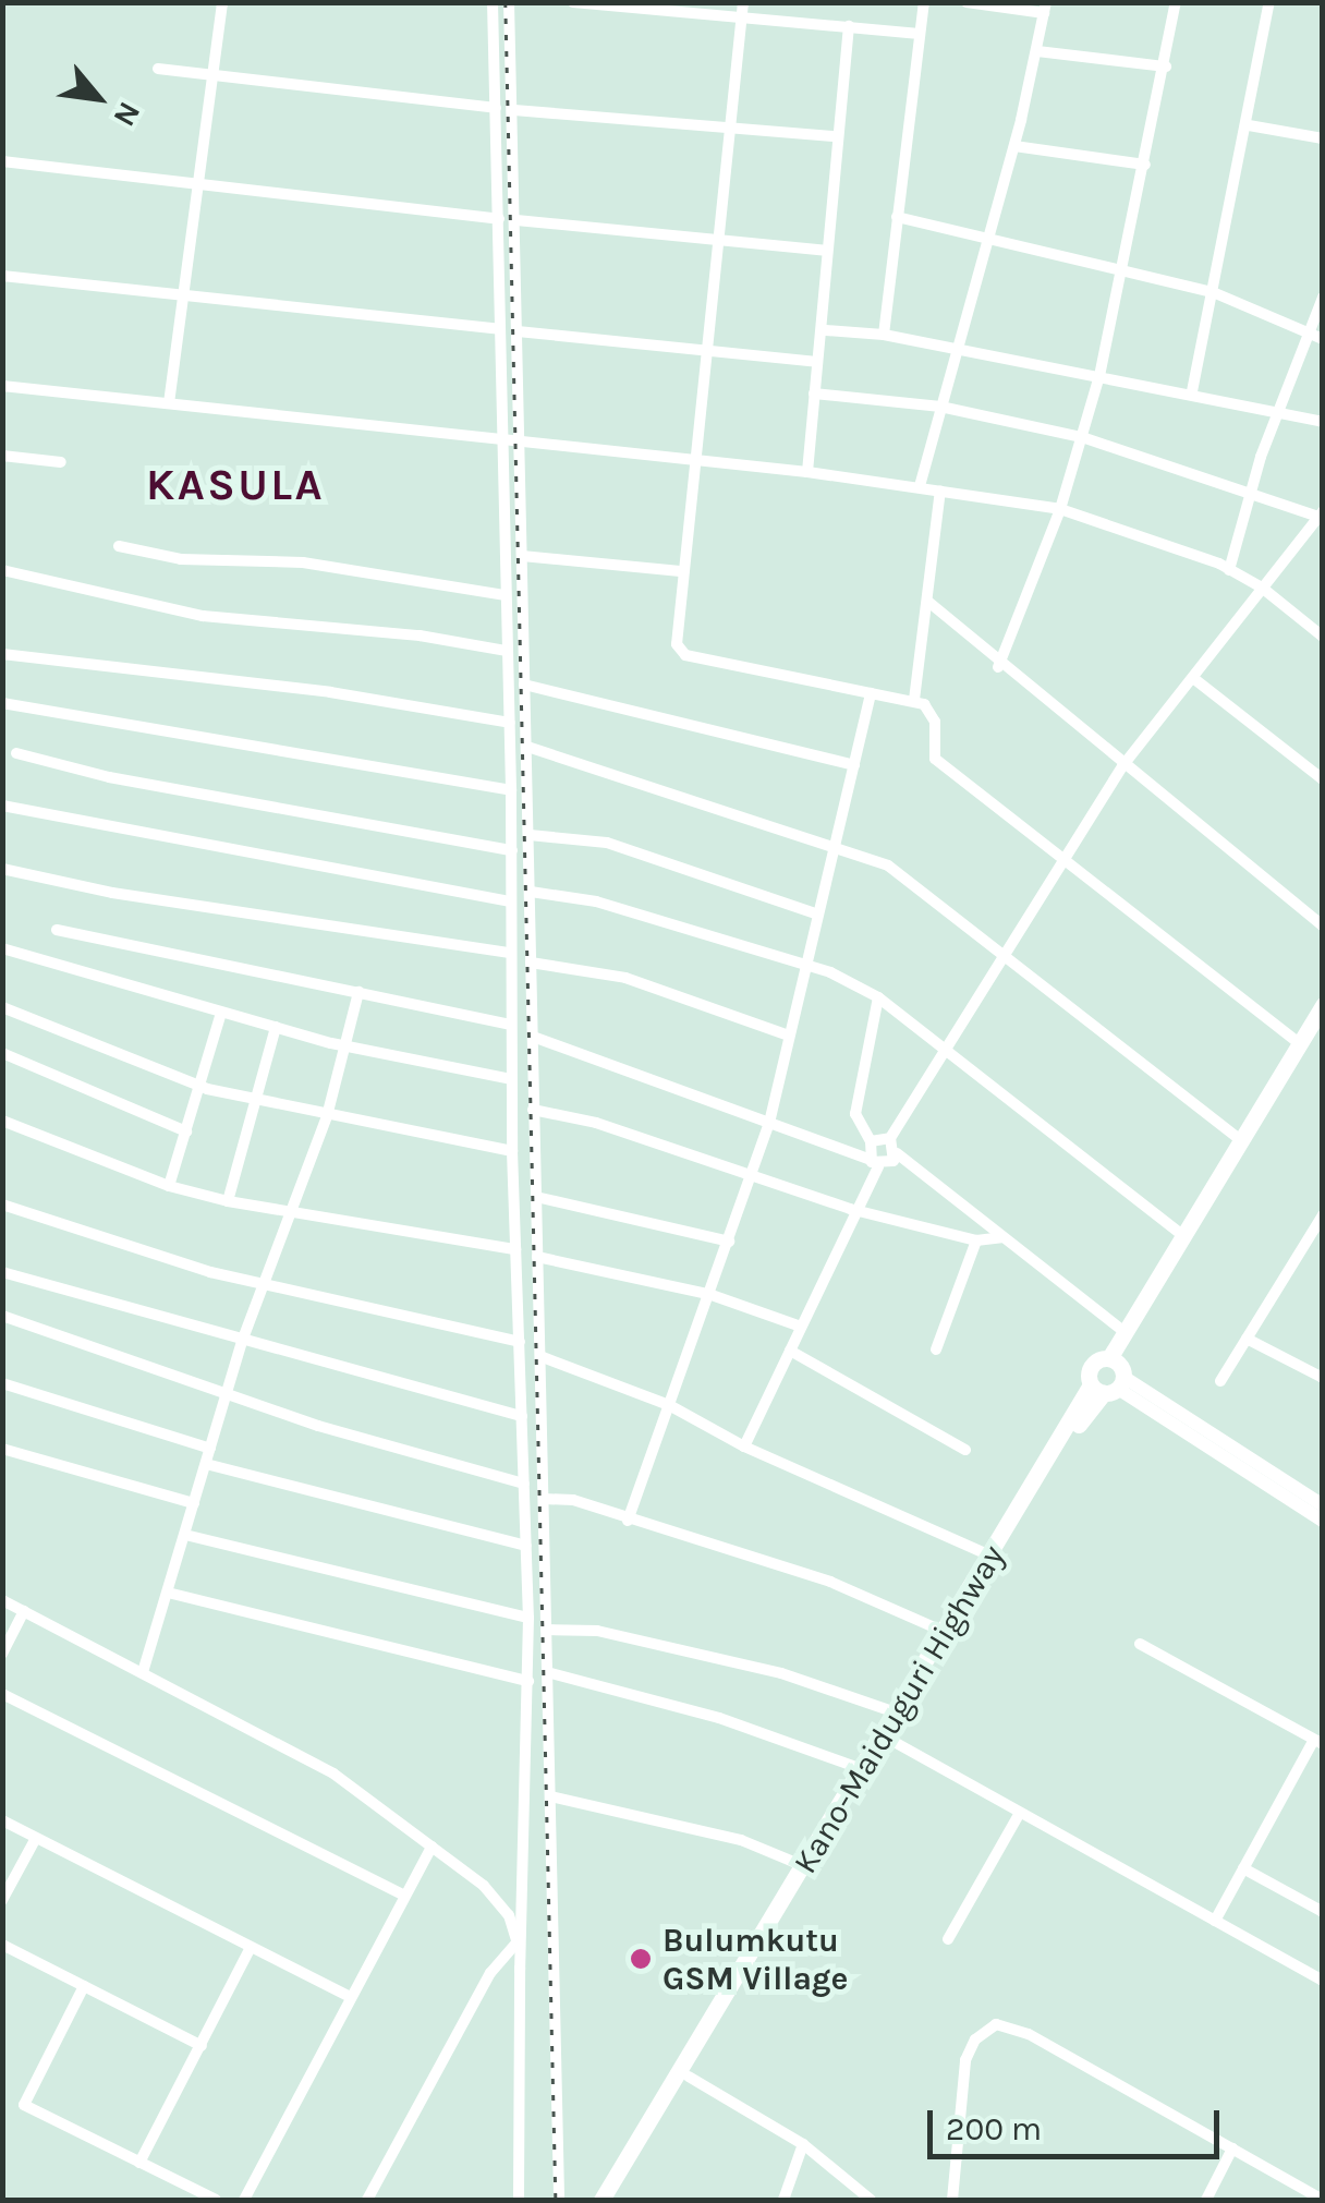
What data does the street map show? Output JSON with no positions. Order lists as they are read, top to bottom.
{
  "streets": {
    "highway": ["Kano-Maiduguri Highway"]
  },
  "districts": ["KASULA"],
  "places": ["Bulumkutu GSM Village"],
  "scale_bar": "200 m",
  "north": "bottom right"
}
